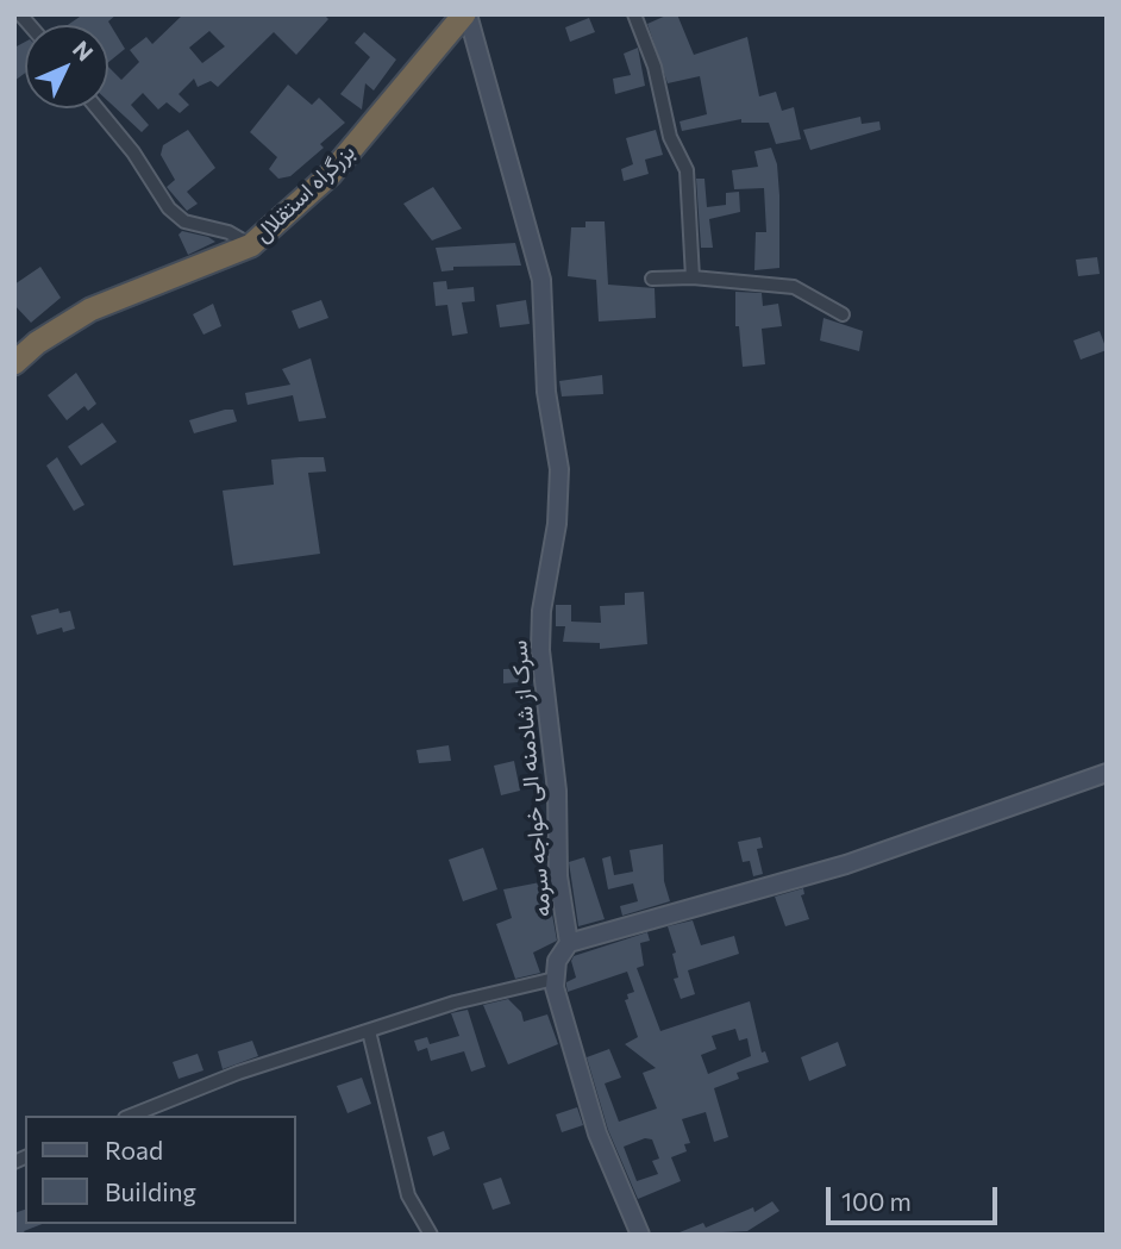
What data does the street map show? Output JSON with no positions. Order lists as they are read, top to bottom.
{
  "streets": {
    "highway": ["بزرگراه استقلال"],
    "street": ["سرک از شادمنه الی خواجه سرمه"]
  },
  "crossings": [
    ["بزرگراه استقلال", "سرک از شادمنه الی خواجه سرمه"]
  ],
  "legend": ["Road", "Building"],
  "scale_bar": "100 m",
  "north": "top right"
}
